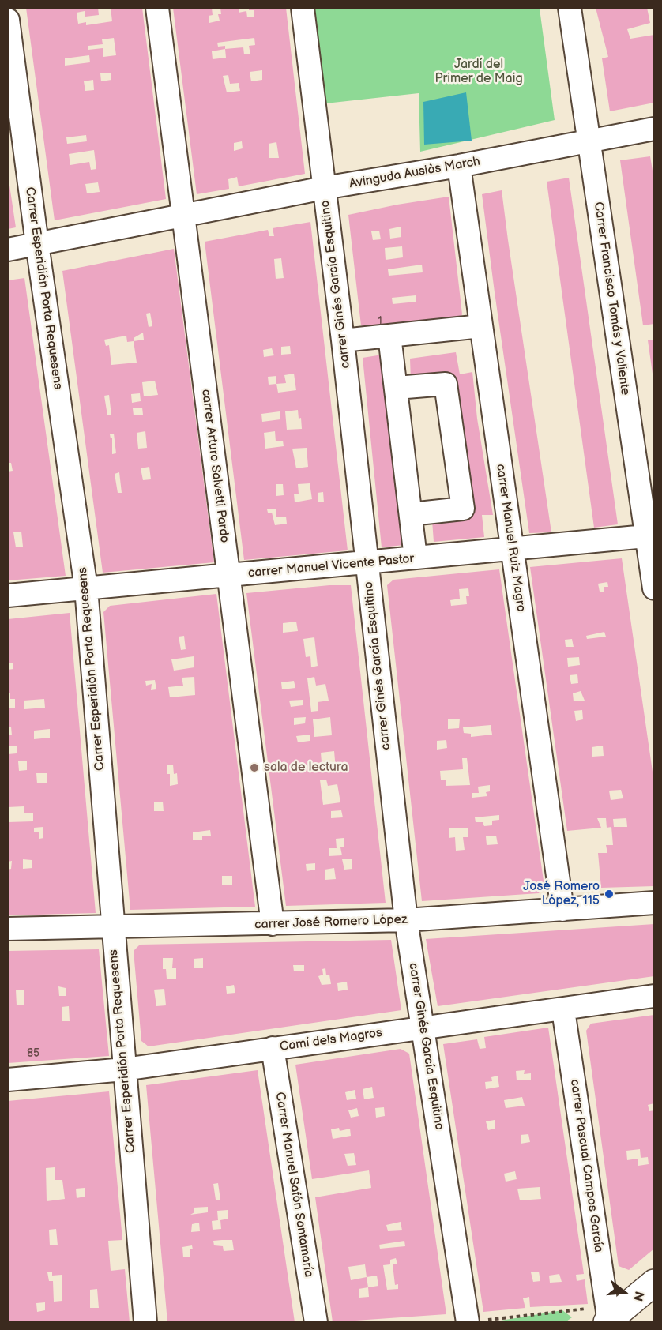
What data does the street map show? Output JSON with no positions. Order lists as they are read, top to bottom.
{
  "streets": {
    "street": [
      "Avinguda Ausiàs March",
      "carrer Ginés García Esquitino",
      "Carrer Esperidión Porta Requesens",
      "Carrer Francisco Tomás y Valiente",
      "carrer Arturo Salvetti Pardo",
      "carrer Manuel Ruiz Magro",
      "carrer Manuel Vicente Pastor",
      "carrer José Romero López",
      "Camí dels Magros",
      "carrer Pascual Campos García",
      "Carrer Manuel Safón Santamaría"
    ]
  },
  "crossings": [
    ["Avinguda Ausiàs March", "carrer Ginés García Esquitino"],
    ["Avinguda Ausiàs March", "Carrer Esperidión Porta Requesens"],
    ["Avinguda Ausiàs March", "Carrer Francisco Tomás y Valiente"],
    ["Avinguda Ausiàs March", "carrer Arturo Salvetti Pardo"],
    ["Avinguda Ausiàs March", "carrer Manuel Ruiz Magro"],
    ["carrer Ginés García Esquitino", "carrer Manuel Vicente Pastor"],
    ["carrer Ginés García Esquitino", "carrer José Romero López"],
    ["carrer Ginés García Esquitino", "Camí dels Magros"],
    ["Carrer Esperidión Porta Requesens", "carrer Manuel Vicente Pastor"],
    ["Carrer Esperidión Porta Requesens", "carrer José Romero López"],
    ["Carrer Esperidión Porta Requesens", "Camí dels Magros"],
    ["Carrer Francisco Tomás y Valiente", "carrer Manuel Vicente Pastor"],
    ["carrer Arturo Salvetti Pardo", "carrer Manuel Vicente Pastor"],
    ["carrer Arturo Salvetti Pardo", "carrer José Romero López"],
    ["carrer Manuel Ruiz Magro", "carrer Manuel Vicente Pastor"],
    ["carrer Manuel Ruiz Magro", "carrer José Romero López"],
    ["Camí dels Magros", "carrer Pascual Campos García"],
    ["Camí dels Magros", "Carrer Manuel Safón Santamaría"]
  ],
  "parks": ["Jardí del Primer de Maig"],
  "places": ["sala de lectura", "José Romero López, 115"],
  "house_numbers": ["1", "85"],
  "north": "right"
}
